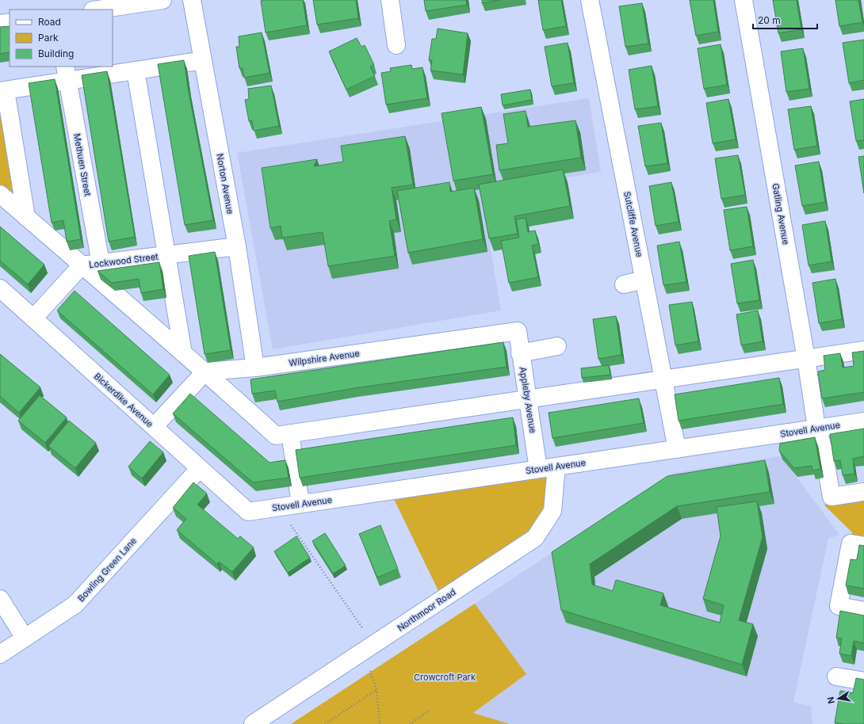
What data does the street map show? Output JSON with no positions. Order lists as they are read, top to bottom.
{
  "streets": {
    "street": [
      "Methuen Street",
      "Norton Avenue",
      "Gatling Avenue",
      "Sutcliffe Avenue",
      "Lockwood Street",
      "Wilpshire Avenue",
      "Bickerdike Avenue",
      "Appleby Avenue",
      "Stovell Avenue",
      "Bowling Green Lane",
      "Northmoor Road"
    ]
  },
  "crossings": [
    ["Methuen Street", "Lockwood Street"],
    ["Norton Avenue", "Lockwood Street"],
    ["Norton Avenue", "Wilpshire Avenue"],
    ["Gatling Avenue", "Stovell Avenue"],
    ["Sutcliffe Avenue", "Stovell Avenue"],
    ["Lockwood Street", "Bickerdike Avenue"],
    ["Wilpshire Avenue", "Appleby Avenue"],
    ["Bickerdike Avenue", "Stovell Avenue"],
    ["Bickerdike Avenue", "Bowling Green Lane"],
    ["Appleby Avenue", "Stovell Avenue"],
    ["Stovell Avenue", "Northmoor Road"]
  ],
  "parks": ["Crowcroft Park"],
  "legend": ["Road", "Park", "Building"],
  "scale_bar": "20 m",
  "north": "left"
}
